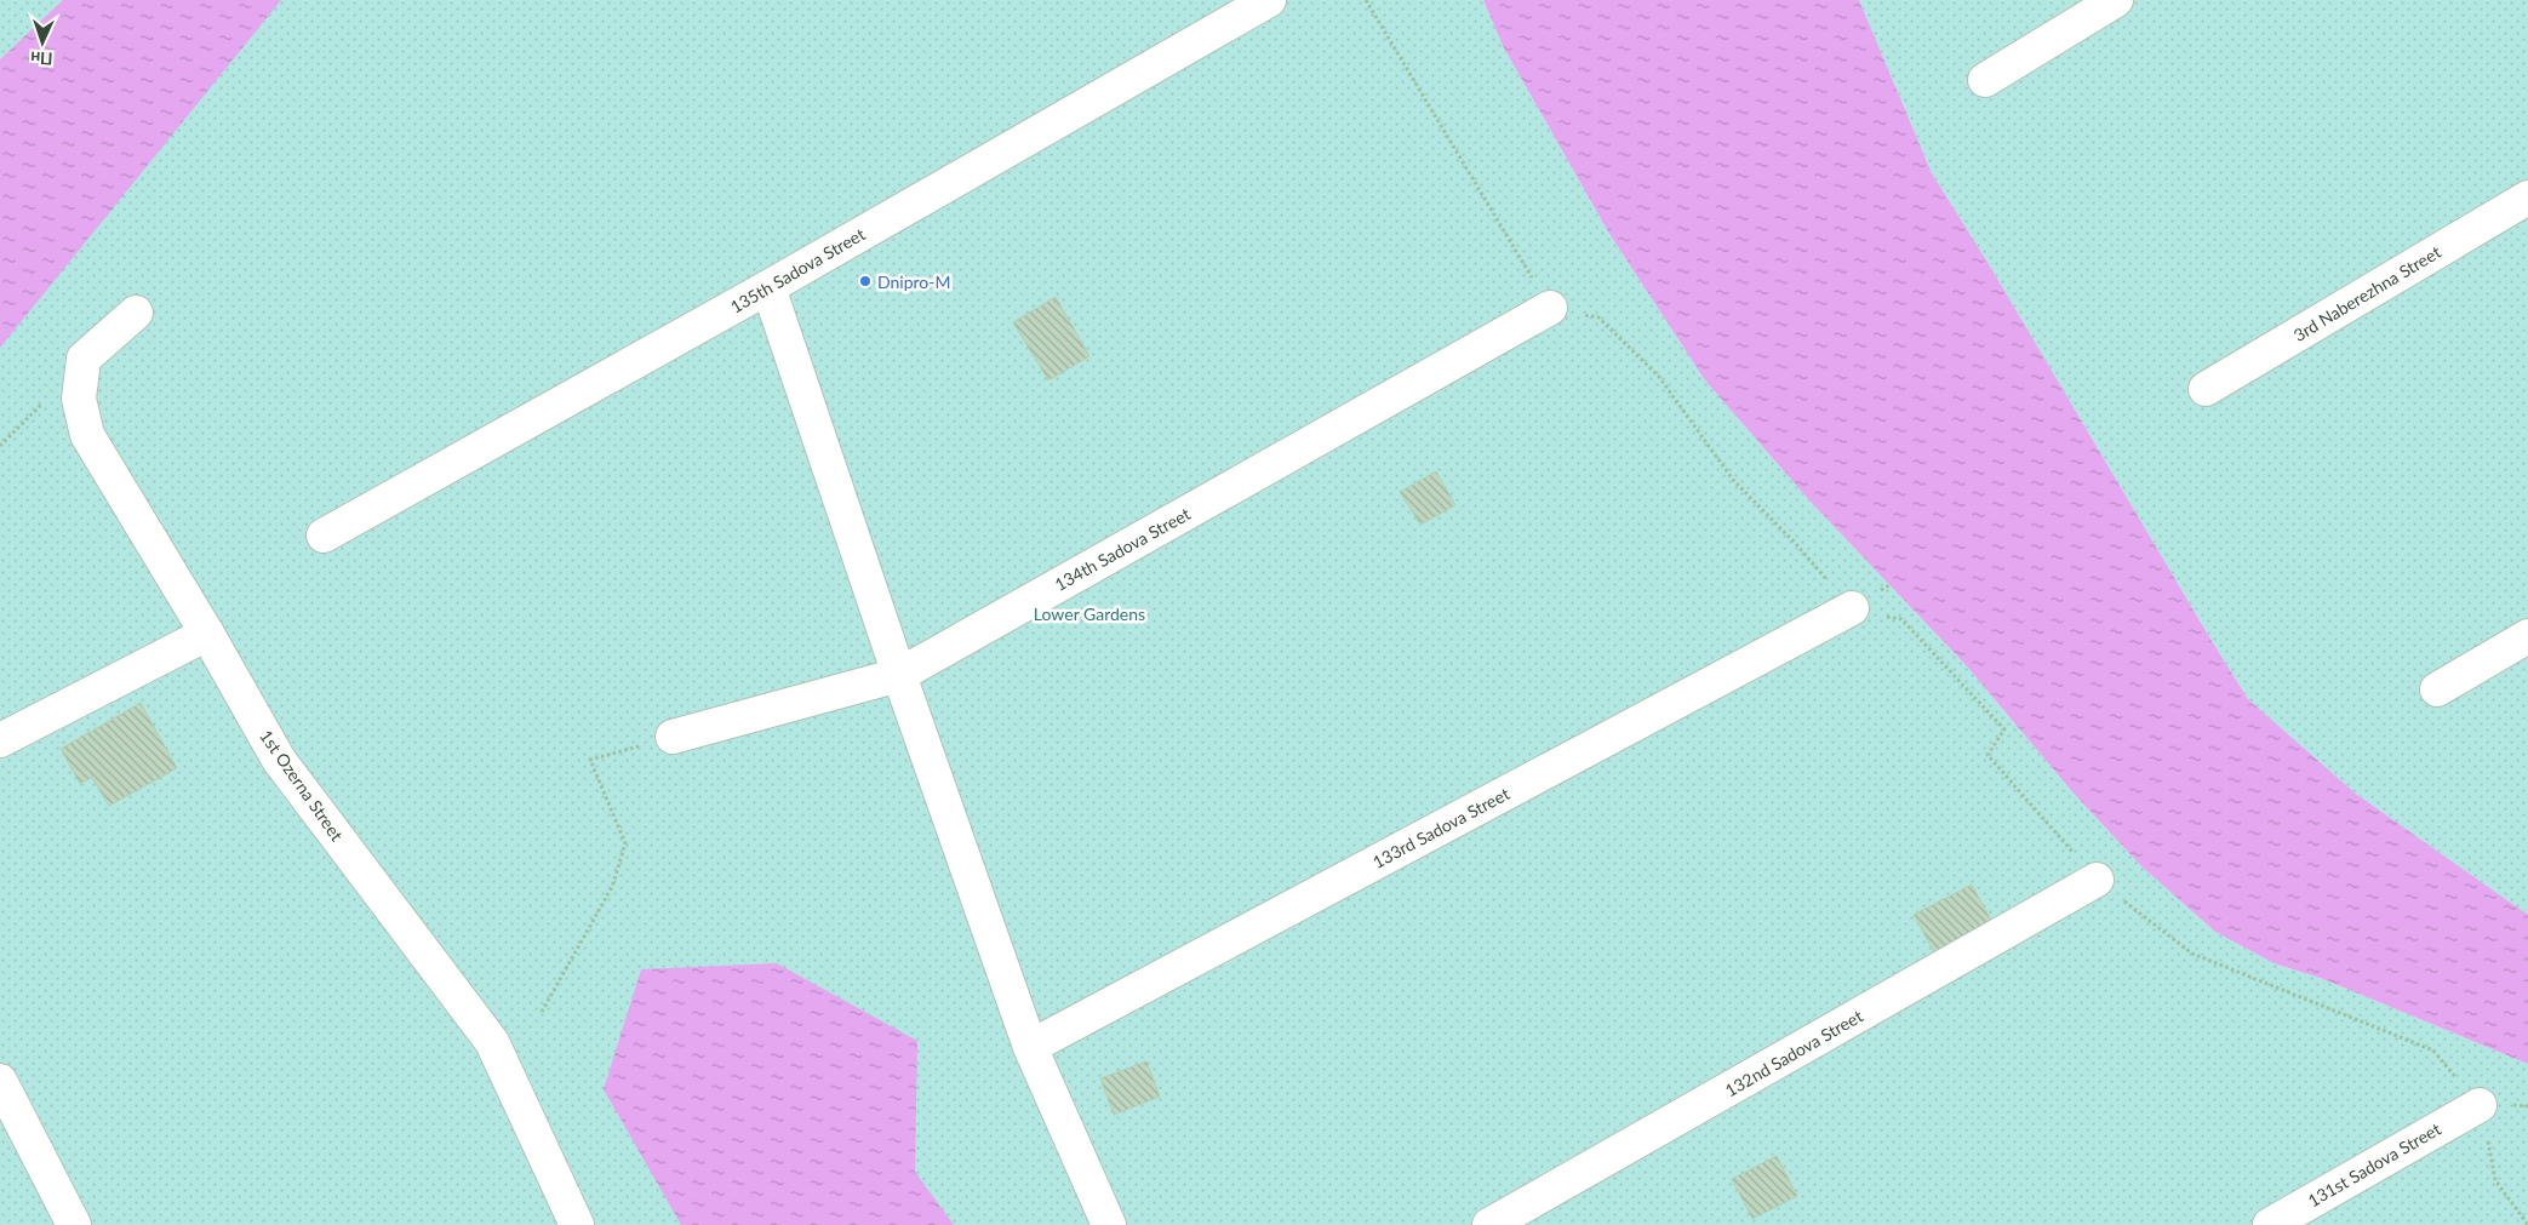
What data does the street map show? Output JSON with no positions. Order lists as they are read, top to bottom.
{
  "streets": {
    "street": [
      "135th Sadova Street",
      "3rd Naberezhna Street",
      "134th Sadova Street",
      "1st Ozerna Street",
      "133rd Sadova Street",
      "132nd Sadova Street",
      "131st Sadova Street"
    ]
  },
  "parks": ["Lower Gardens"],
  "places": ["Dnipro-M"],
  "north": "bottom"
}
